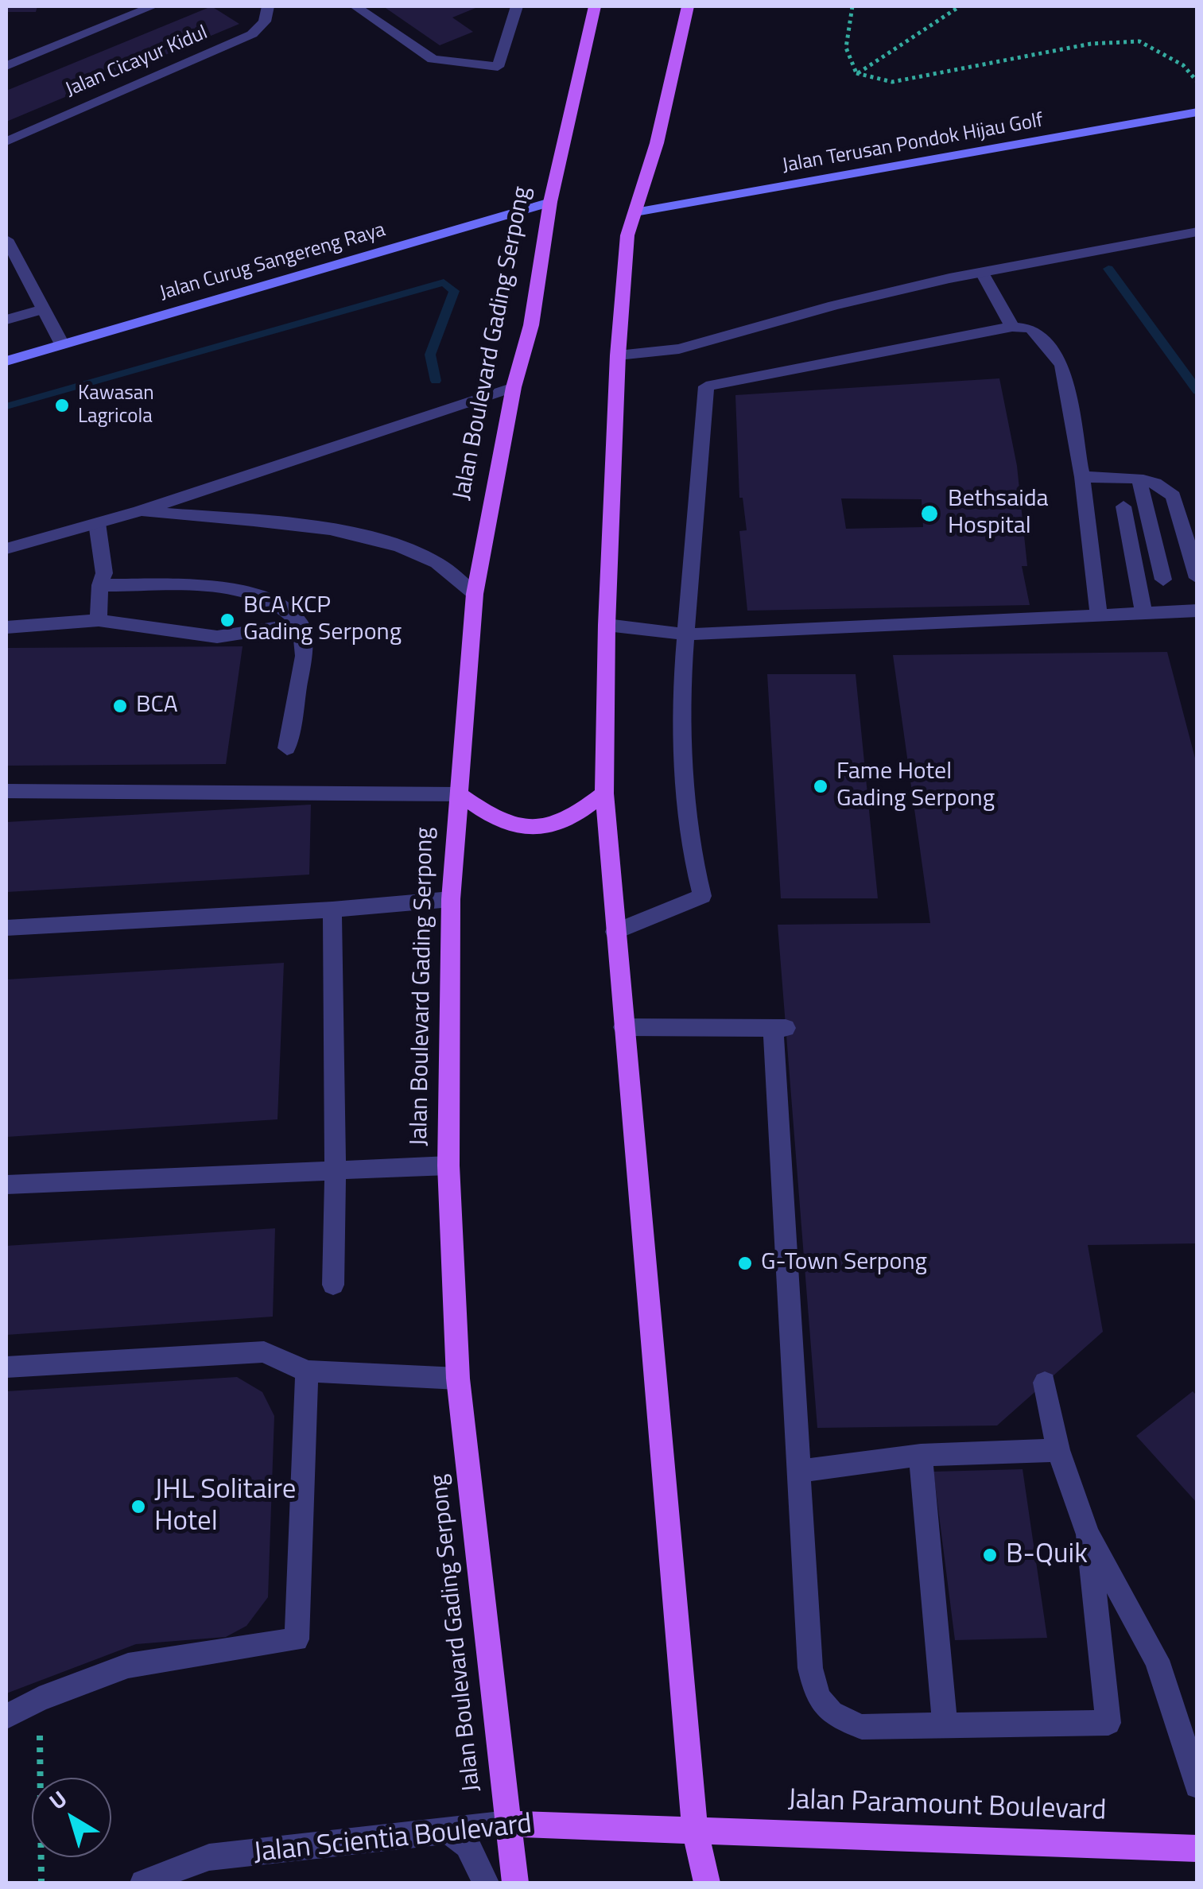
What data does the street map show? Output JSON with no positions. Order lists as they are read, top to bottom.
{
  "streets": {
    "main road": [
      "Jalan Terusan Pondok Hijau Golf",
      "Jalan Curug Sangereng Raya",
      "Jalan Boulevard Gading Serpong",
      "Jalan Paramount Boulevard",
      "Jalan Scientia Boulevard"
    ],
    "street": ["Jalan Cicayur Kidul"]
  },
  "crossings": [
    ["Jalan Curug Sangereng Raya", "Jalan Boulevard Gading Serpong"],
    ["Jalan Boulevard Gading Serpong", "Jalan Scientia Boulevard"],
    ["Jalan Paramount Boulevard", "Jalan Scientia Boulevard"]
  ],
  "places": [
    "Kawasan Lagricola",
    "Bethsaida Hospital",
    "BCA KCP Gading Serpong",
    "BCA",
    "Fame Hotel Gading Serpong",
    "G-Town Serpong",
    "JHL Solitaire Hotel",
    "B-Quik"
  ],
  "north": "top left"
}
